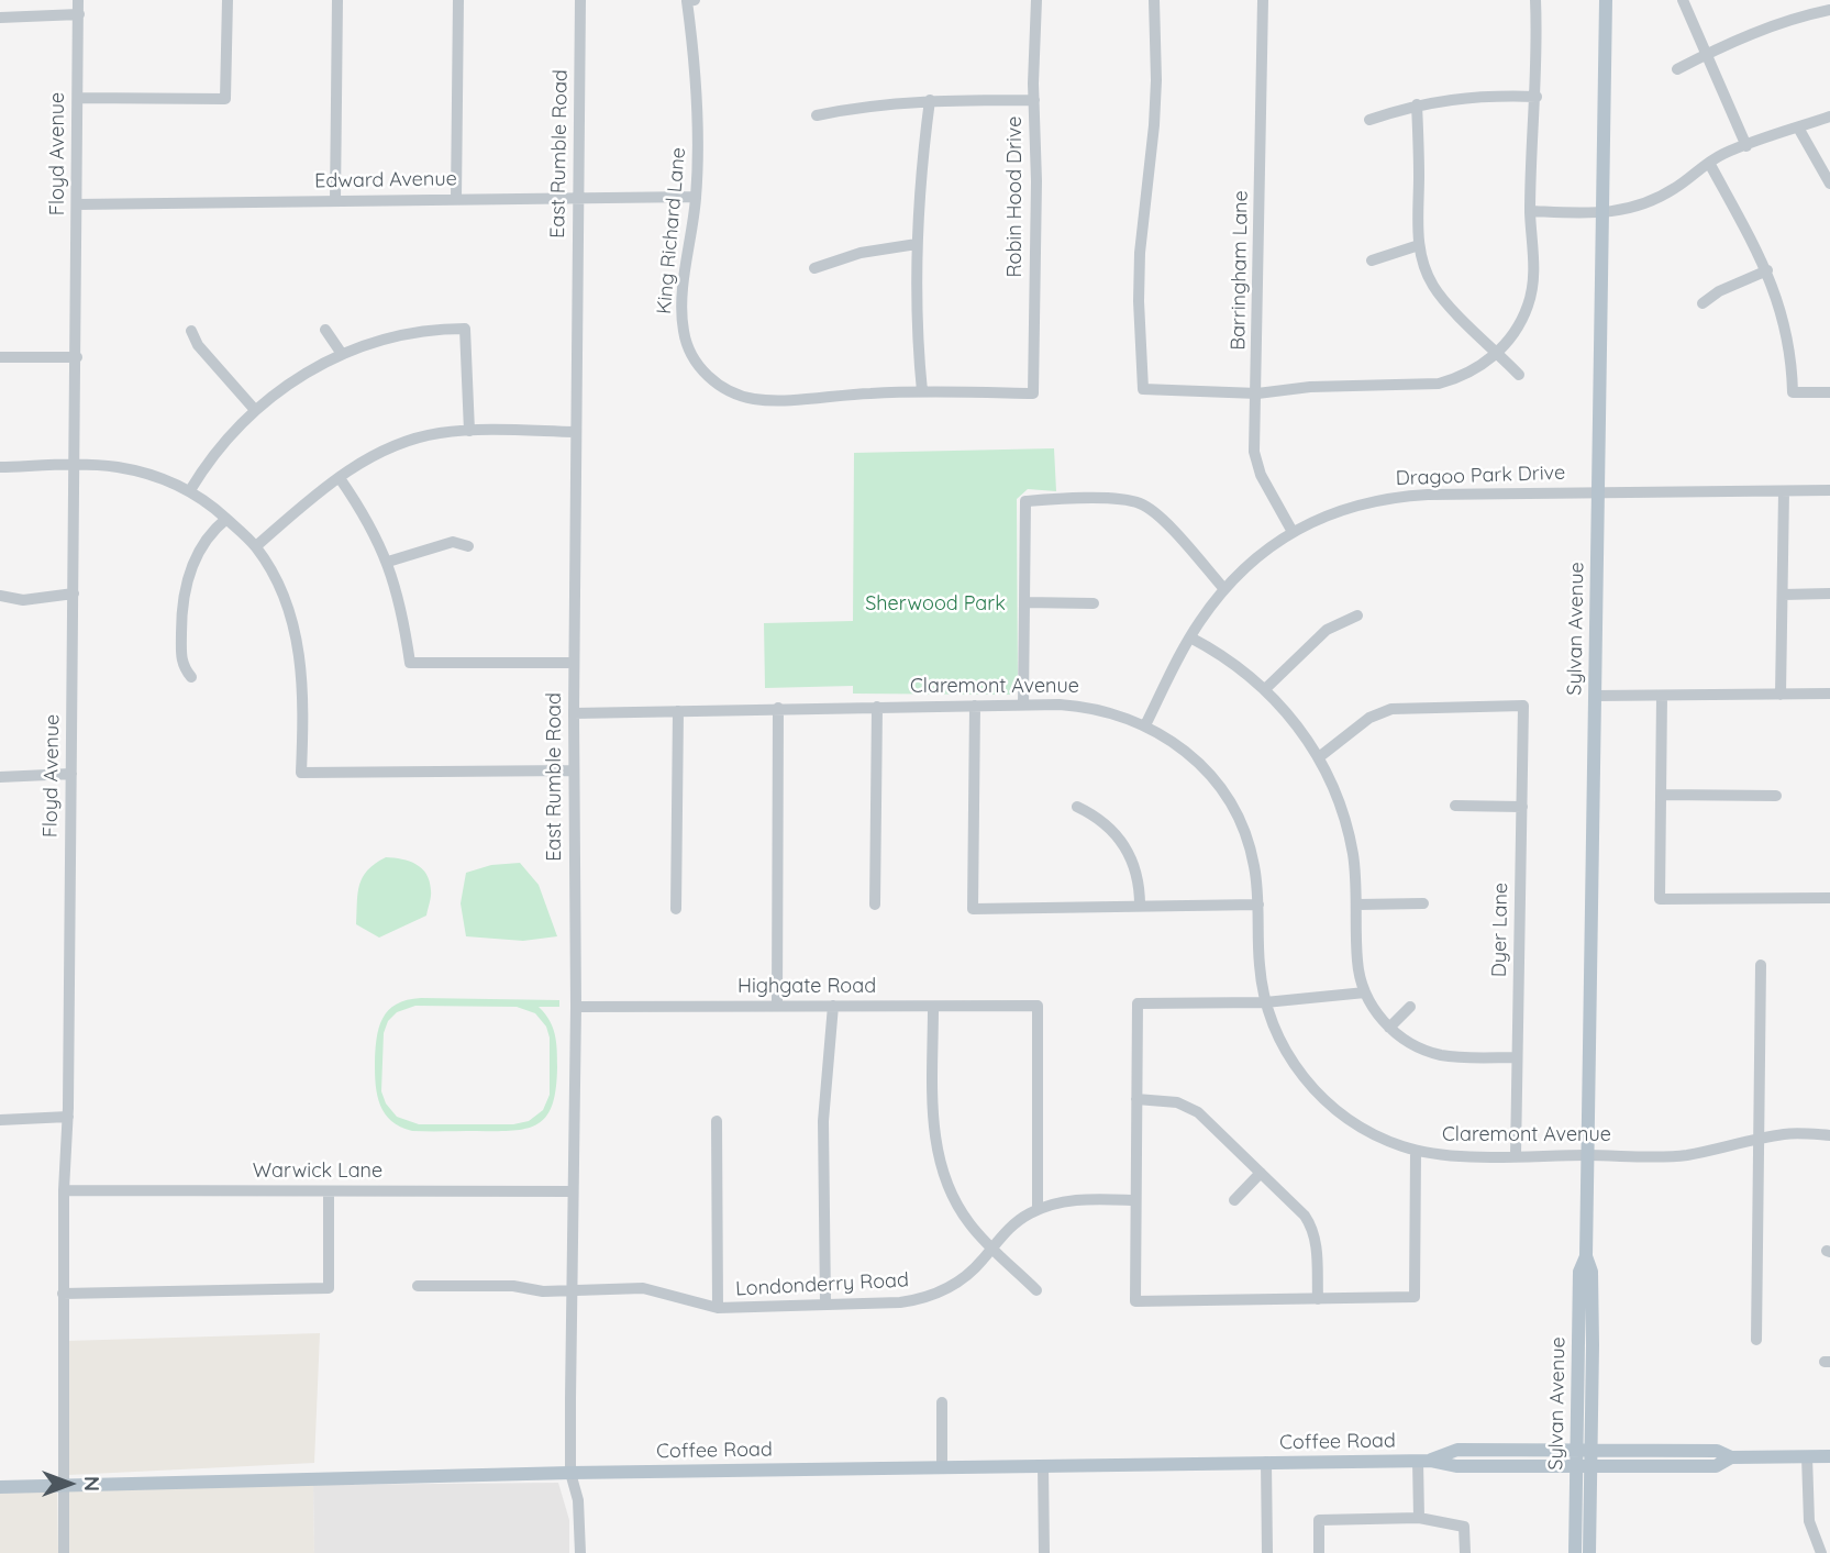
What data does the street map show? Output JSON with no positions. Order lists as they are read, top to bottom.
{
  "streets": {
    "main road": ["Sylvan Avenue", "Coffee Road"],
    "street": [
      "Floyd Avenue",
      "East Rumble Road",
      "Edward Avenue",
      "Robin Hood Drive",
      "King Richard Lane",
      "Barringham Lane",
      "Dragoo Park Drive",
      "Claremont Avenue",
      "Dyer Lane",
      "Highgate Road",
      "Warwick Lane",
      "Londonderry Road"
    ]
  },
  "crossings": [
    ["Floyd Avenue", "Edward Avenue"],
    ["Floyd Avenue", "Warwick Lane"],
    ["Floyd Avenue", "Coffee Road"],
    ["East Rumble Road", "Edward Avenue"],
    ["East Rumble Road", "Claremont Avenue"],
    ["East Rumble Road", "Highgate Road"],
    ["East Rumble Road", "Warwick Lane"],
    ["East Rumble Road", "Londonderry Road"],
    ["East Rumble Road", "Coffee Road"],
    ["Edward Avenue", "King Richard Lane"],
    ["Robin Hood Drive", "King Richard Lane"],
    ["Barringham Lane", "Dragoo Park Drive"],
    ["Dragoo Park Drive", "Sylvan Avenue"],
    ["Dragoo Park Drive", "Claremont Avenue"],
    ["Sylvan Avenue", "Claremont Avenue"],
    ["Sylvan Avenue", "Coffee Road"],
    ["Claremont Avenue", "Dyer Lane"],
    ["Highgate Road", "Londonderry Road"]
  ],
  "parks": ["Sherwood Park"],
  "north": "right"
}
